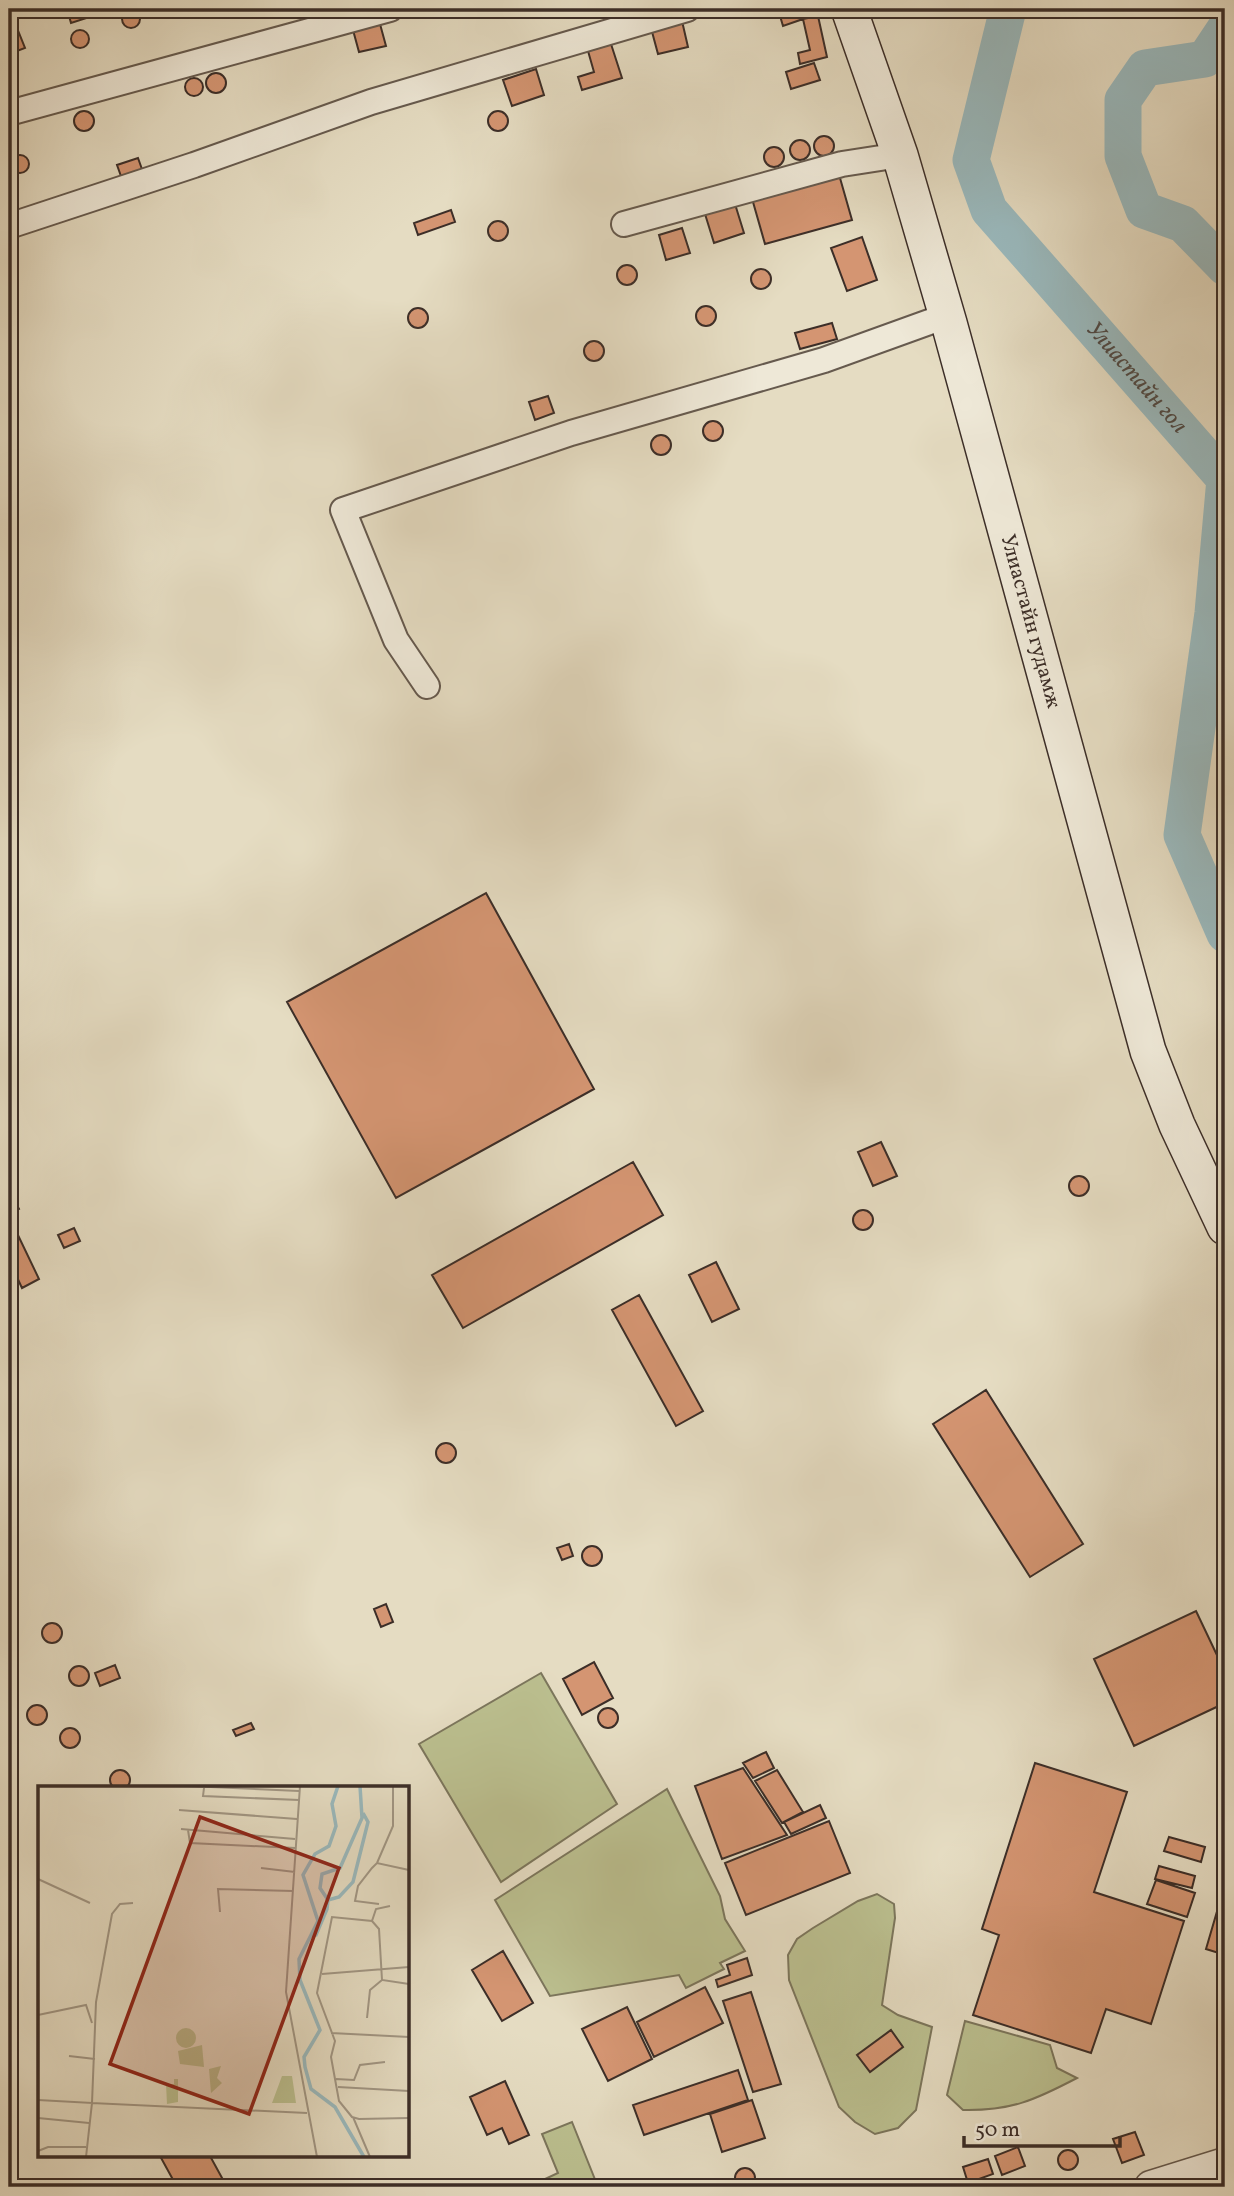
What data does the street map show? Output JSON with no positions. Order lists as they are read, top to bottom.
{
  "streets": {
    "main road": ["Улиастайн гудамж"]
  },
  "water": ["Улиастайн гол"],
  "scale_bar": "50 m"
}
